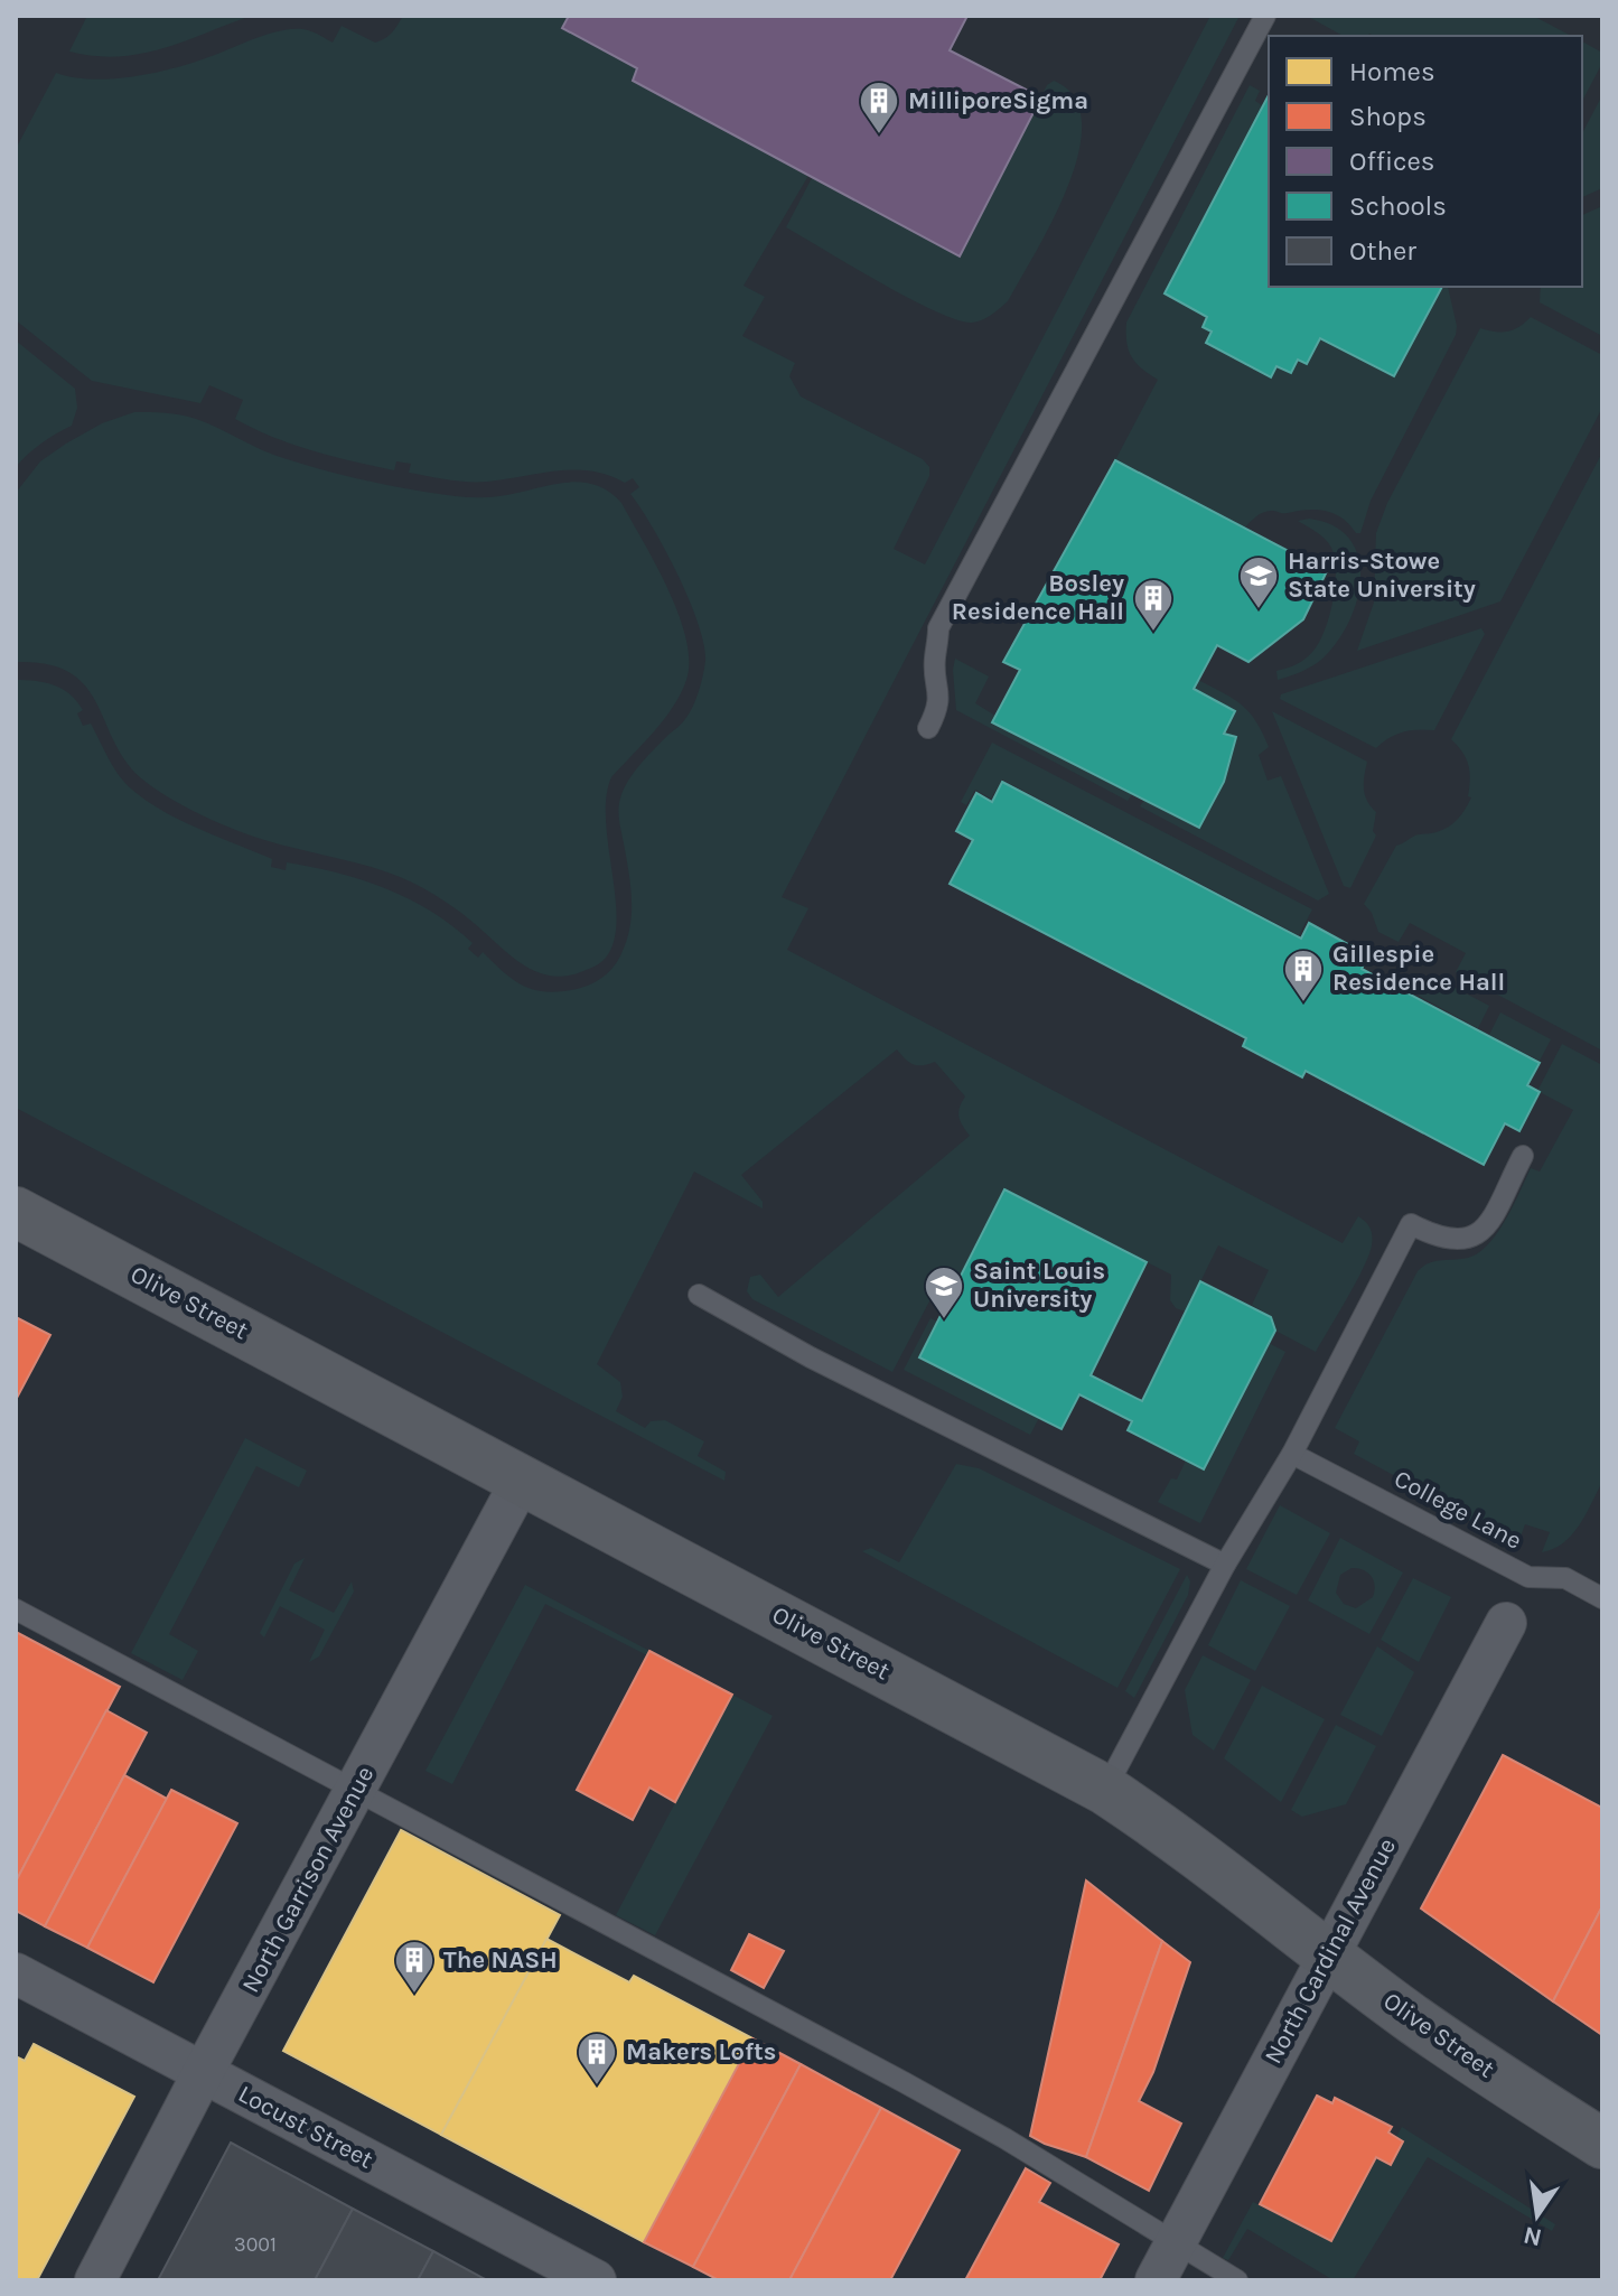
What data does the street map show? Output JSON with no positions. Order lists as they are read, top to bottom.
{
  "streets": {
    "main road": ["Olive Street"],
    "street": ["North Garrison Avenue", "North Cardinal Avenue", "Locust Street"],
    "lane": ["College Lane"]
  },
  "crossings": [
    ["Olive Street", "North Garrison Avenue"],
    ["Olive Street", "North Cardinal Avenue"],
    ["North Garrison Avenue", "Locust Street"]
  ],
  "places": {
    "building": [
      "MilliporeSigma",
      "Bosley Residence Hall",
      "Gillespie Residence Hall",
      "The NASH",
      "Makers Lofts"
    ],
    "school or university": ["Harris-Stowe State University", "Saint Louis University"]
  },
  "house_numbers": ["3001"],
  "legend": [
    "Homes",
    "Shops",
    "Offices",
    "Schools",
    "Other"
  ],
  "north": "bottom"
}
